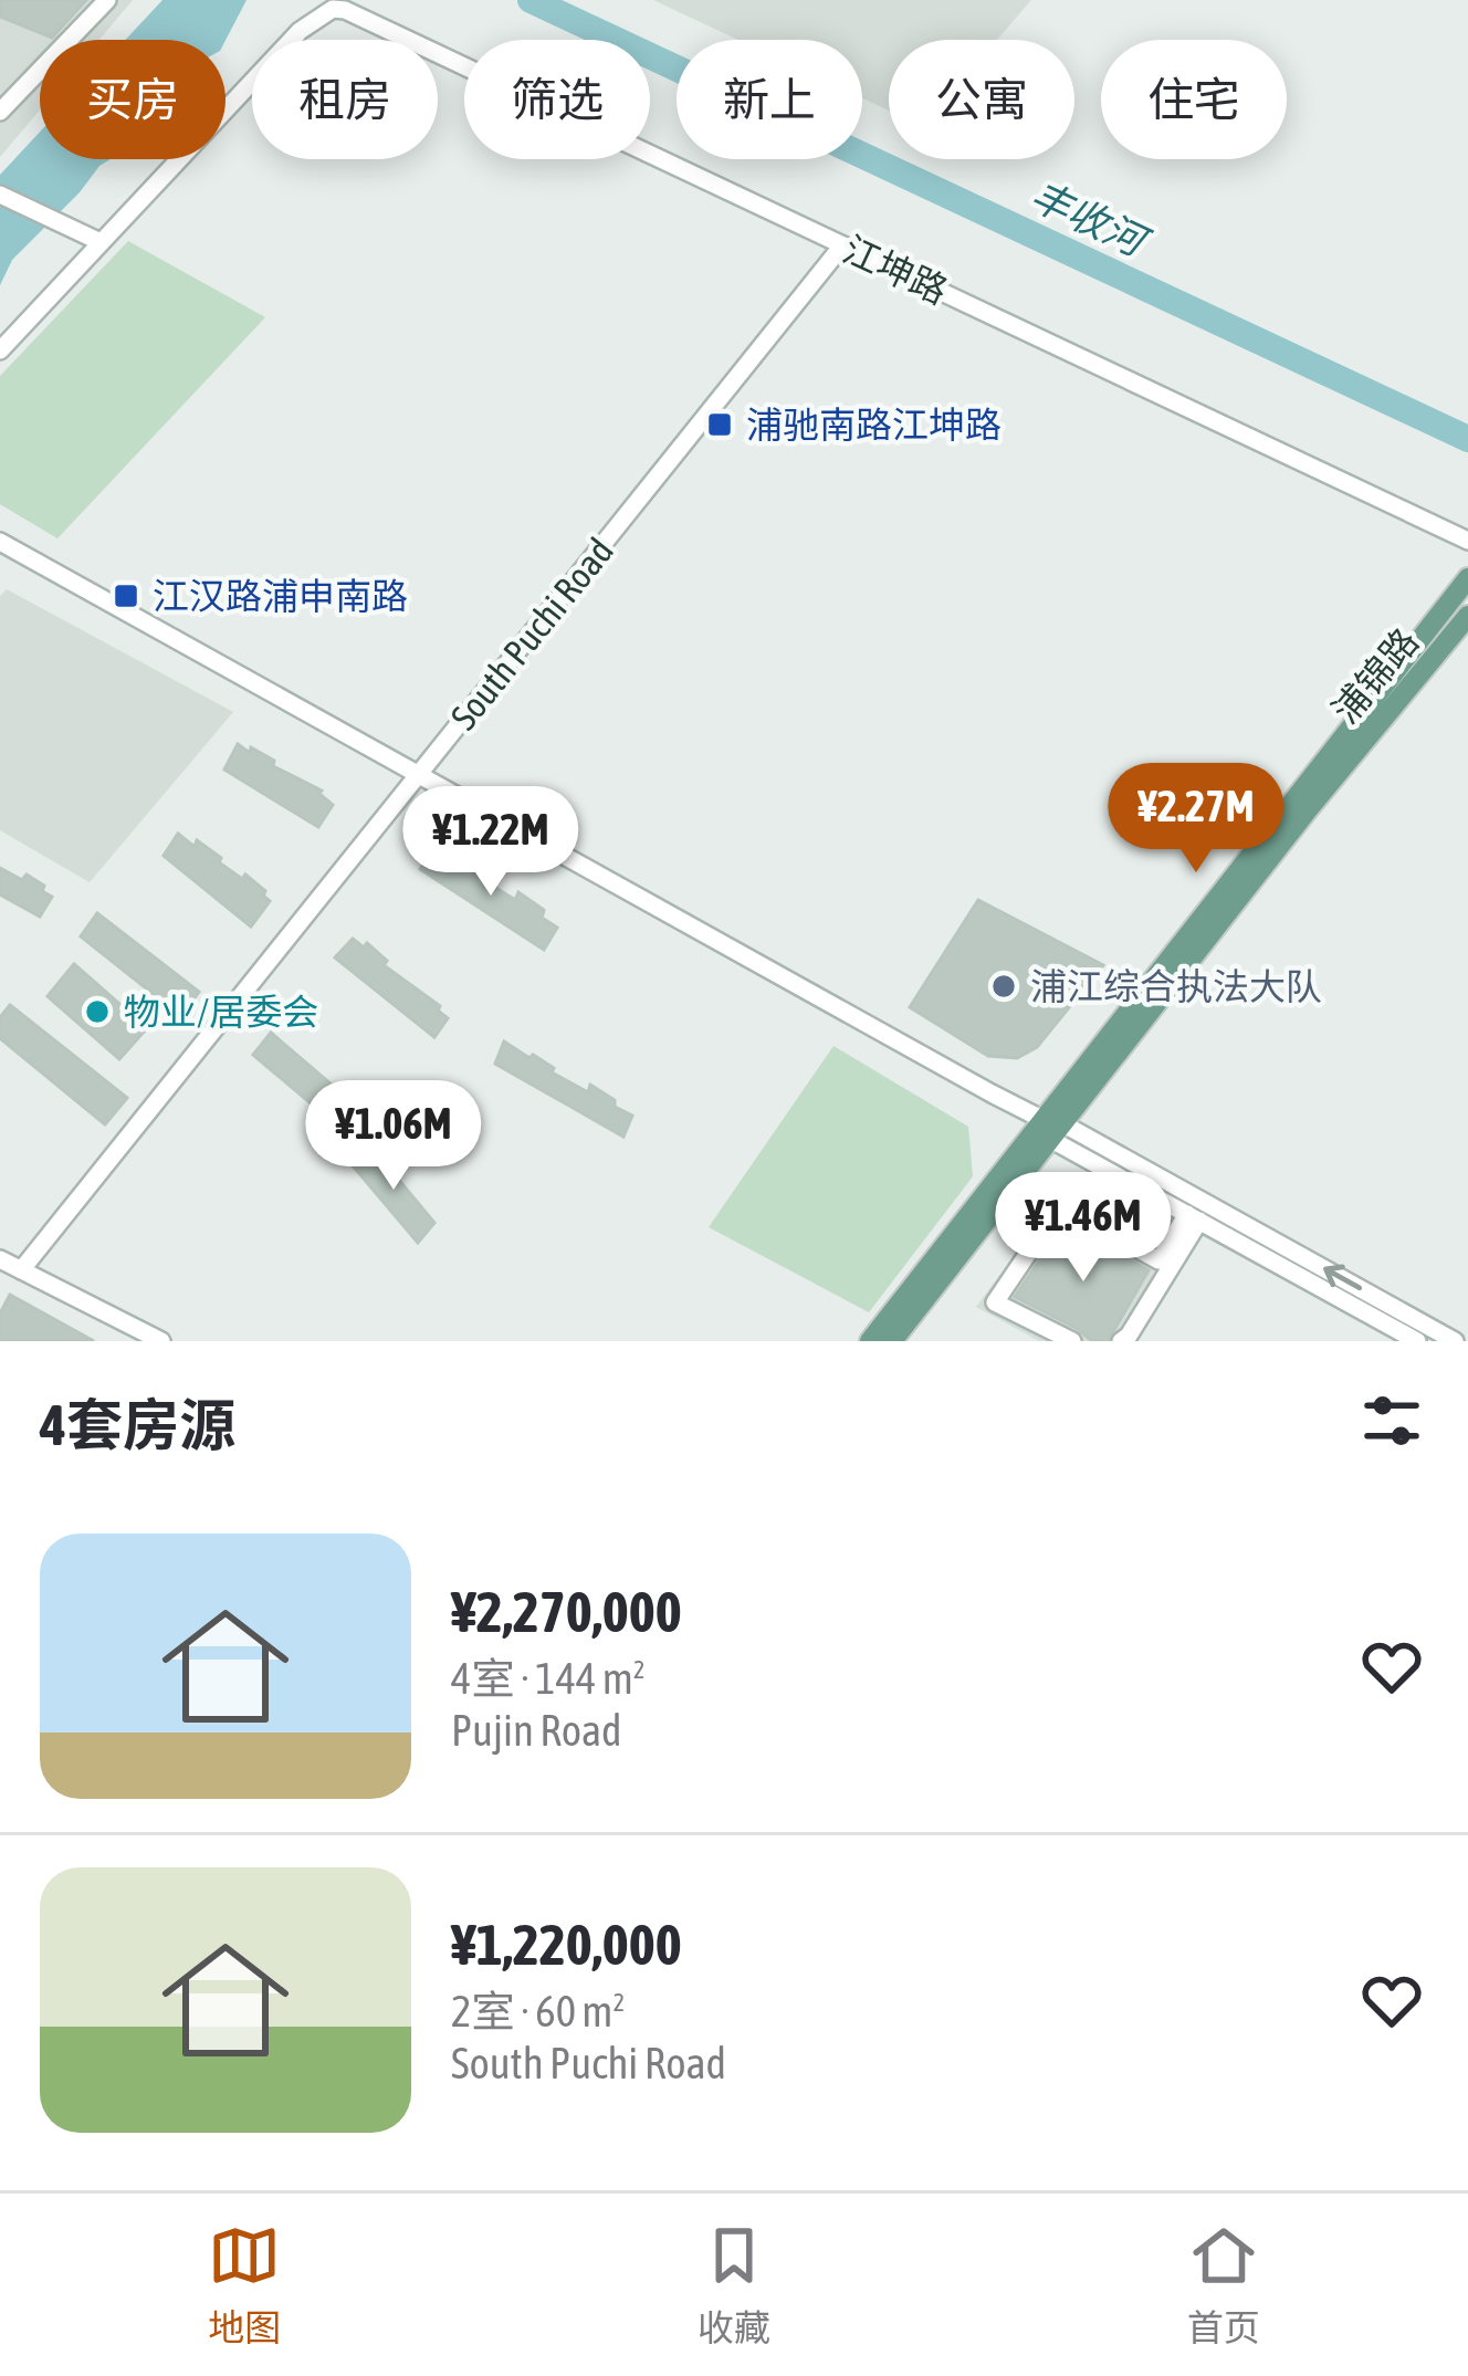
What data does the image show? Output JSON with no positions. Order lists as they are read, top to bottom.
{
  "streets": {
    "main road": ["浦锦路"],
    "street": ["江坤路", "South Puchi Road"]
  },
  "crossings": [
    ["江坤路", "South Puchi Road"]
  ],
  "water": ["丰收河"],
  "places": {
    "transit": ["浦驰南路江坤路", "江汉路浦申南路"],
    "other": ["浦江综合执法大队", "物业/居委会"]
  },
  "page": {
    "chip": [
      "买房",
      "租房",
      "筛选",
      "新上",
      "公寓",
      "住宅"
    ],
    "price": [
      "¥2.27M",
      "¥1.22M",
      "¥1.06M",
      "¥1.46M"
    ],
    "heading": "4套房源",
    "list": [
      {
        "name": "¥2,270,000",
        "note": "4室 · 144 m² · Pujin Road"
      },
      {
        "name": "¥1,220,000",
        "note": "2室 · 60 m² · South Puchi Road"
      }
    ],
    "tabs": ["地图", "收藏", "首页"]
  }
}
